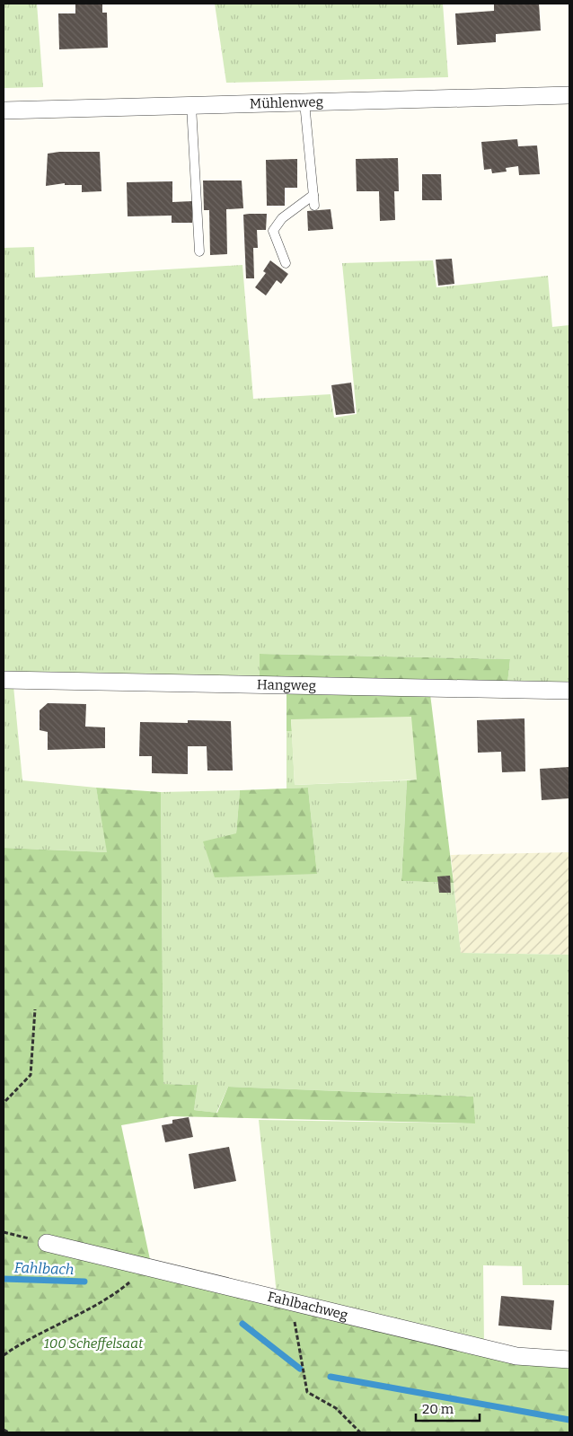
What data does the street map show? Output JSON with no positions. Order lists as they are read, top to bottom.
{
  "streets": {
    "street": ["Mühlenweg", "Hangweg", "Fahlbachweg"]
  },
  "water": ["Fahlbach"],
  "parks": ["100 Scheffelsaat"],
  "scale_bar": "20 m"
}
